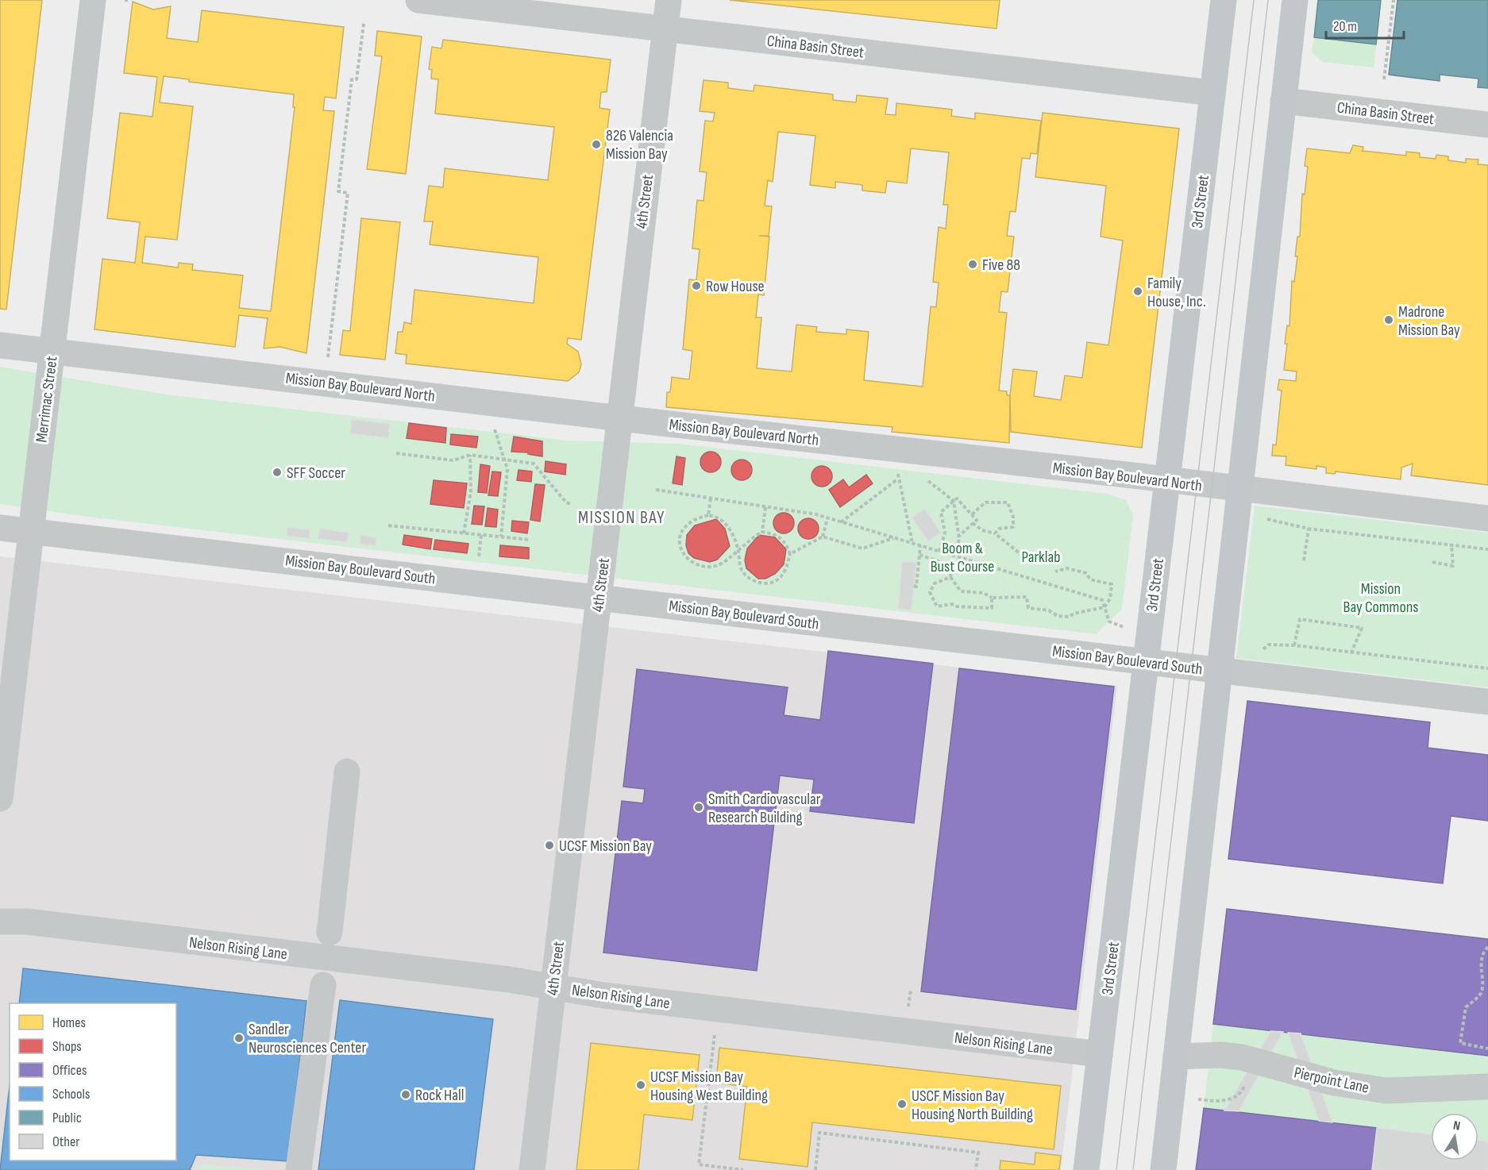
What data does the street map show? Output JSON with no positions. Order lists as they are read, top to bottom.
{
  "streets": {
    "main road": ["3rd Street"],
    "street": [
      "China Basin Street",
      "4th Street",
      "Mission Bay Boulevard North",
      "Merrimac Street",
      "Mission Bay Boulevard South",
      "Nelson Rising Lane",
      "Pierpoint Lane"
    ]
  },
  "crossings": [
    ["China Basin Street", "4th Street"],
    ["China Basin Street", "3rd Street"],
    ["4th Street", "Mission Bay Boulevard North"],
    ["4th Street", "Mission Bay Boulevard South"],
    ["4th Street", "Nelson Rising Lane"],
    ["3rd Street", "Mission Bay Boulevard North"],
    ["3rd Street", "Mission Bay Boulevard South"],
    ["3rd Street", "Nelson Rising Lane"],
    ["Mission Bay Boulevard North", "Merrimac Street"],
    ["Merrimac Street", "Mission Bay Boulevard South"]
  ],
  "districts": ["MISSION BAY"],
  "parks": ["Boom & Bust Course", "Parklab", "Mission Bay Commons"],
  "places": [
    "826 Valencia Mission Bay",
    "Five 88",
    "Row House",
    "Family House, Inc.",
    "Madrone Mission Bay",
    "SFF Soccer",
    "Smith Cardiovascular Research Building",
    "UCSF Mission Bay",
    "Sandler Neurosciences Center",
    "UCSF Mission Bay Housing West Building",
    "Rock Hall",
    "USCF Mission Bay Housing North Building"
  ],
  "legend": [
    "Homes",
    "Shops",
    "Offices",
    "Schools",
    "Public",
    "Other"
  ],
  "scale_bar": "20 m",
  "north": "top"
}
